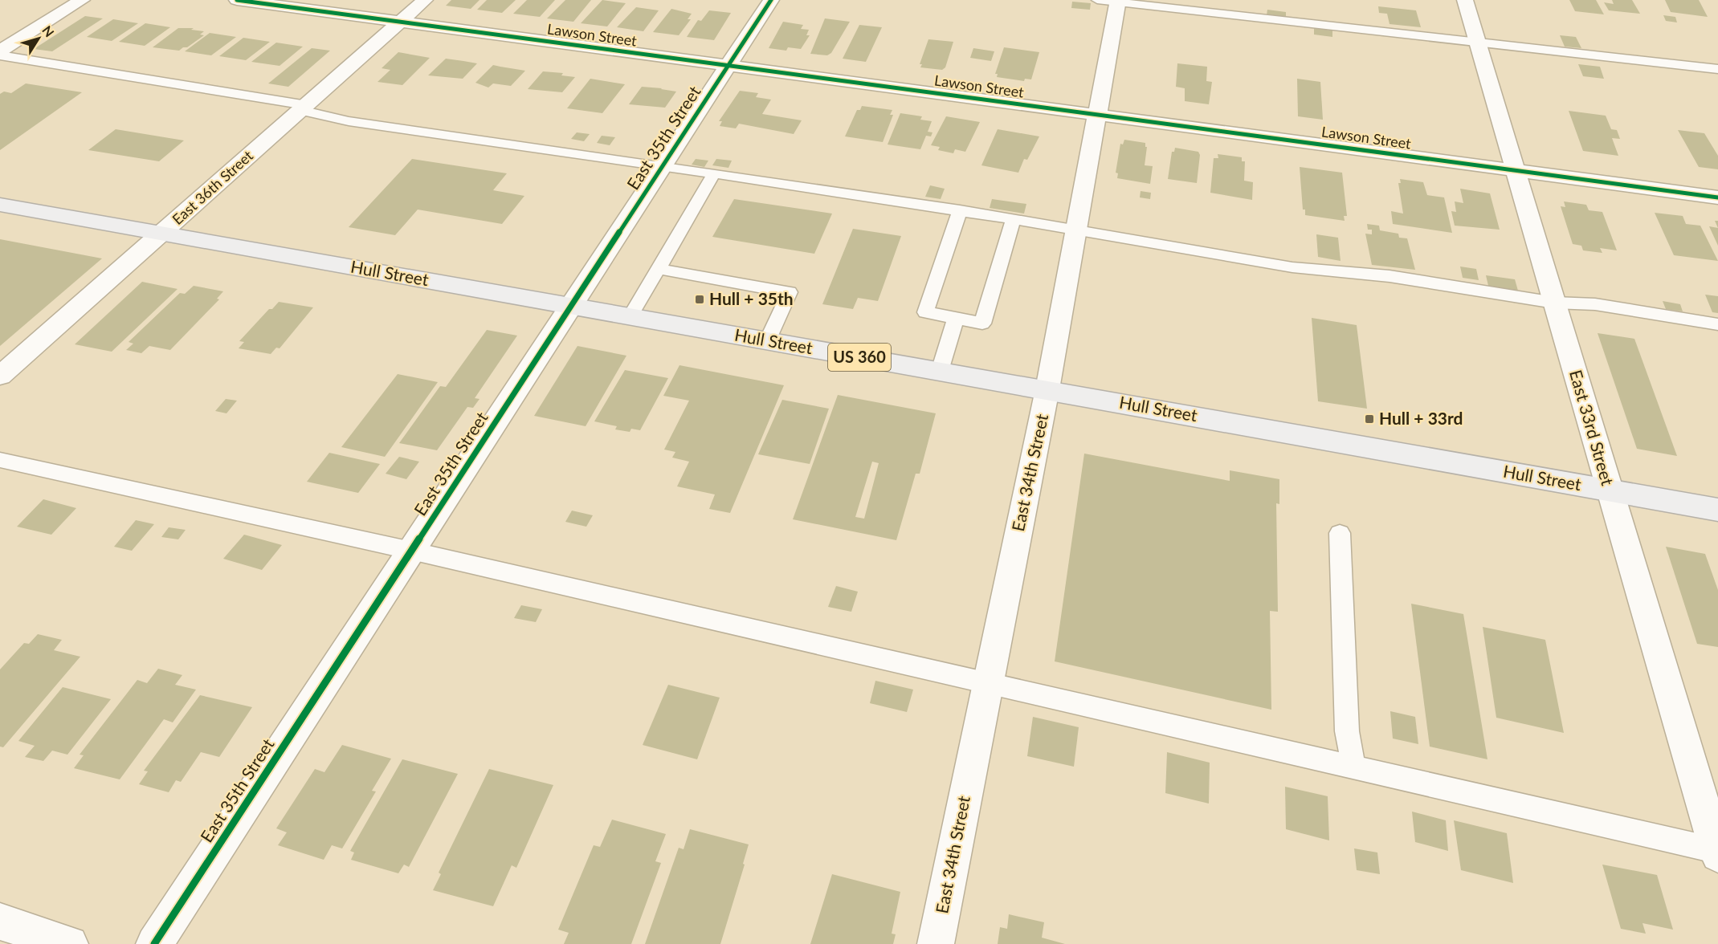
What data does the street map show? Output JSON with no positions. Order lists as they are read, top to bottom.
{
  "streets": {
    "main road": ["Hull Street", "US 360"],
    "street": [
      "Lawson Street",
      "East 35th Street",
      "East 36th Street",
      "East 33rd Street",
      "East 34th Street"
    ]
  },
  "crossings": [
    ["Lawson Street", "East 35th Street"],
    ["Lawson Street", "East 36th Street"],
    ["Lawson Street", "East 33rd Street"],
    ["Lawson Street", "East 34th Street"],
    ["East 35th Street", "Hull Street"],
    ["East 36th Street", "Hull Street"],
    ["Hull Street", "East 33rd Street"],
    ["Hull Street", "East 34th Street"]
  ],
  "places": {
    "transit": ["Hull + 35th", "Hull + 33rd"]
  },
  "north": "top right"
}
